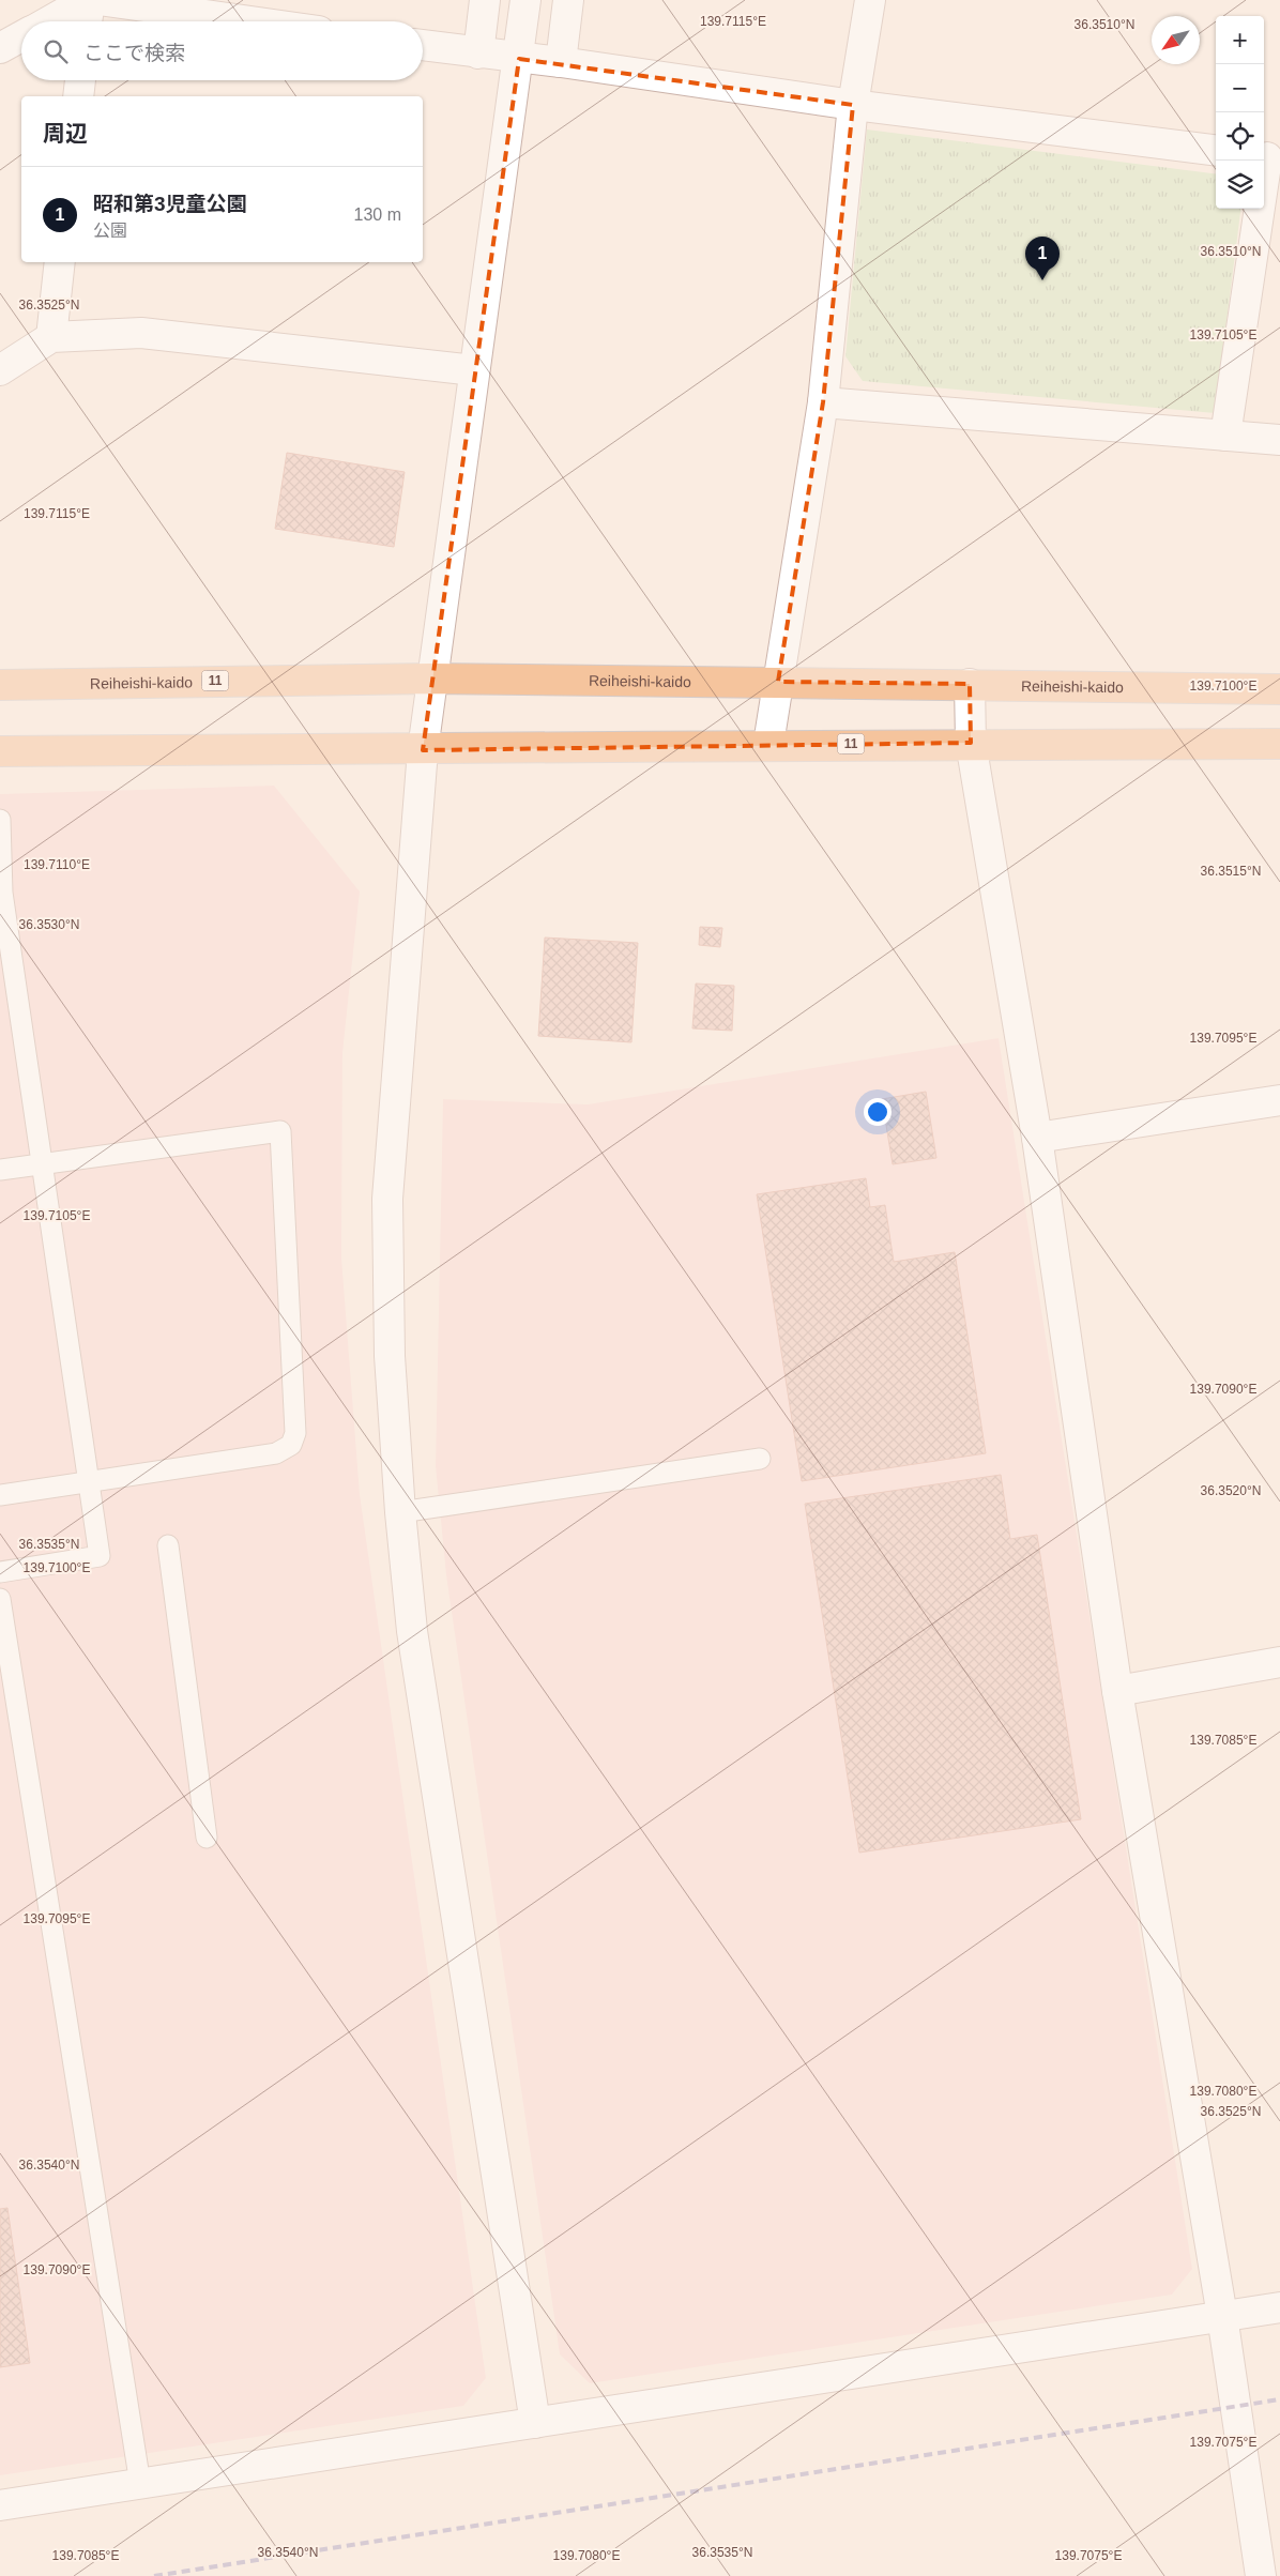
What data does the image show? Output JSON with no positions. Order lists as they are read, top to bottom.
{
  "streets": {
    "main road": ["11", "Reiheishi-kaido"]
  },
  "north": "bottom left",
  "page": {
    "map_buttons": ["+", "−"],
    "search": "ここで検索",
    "heading": "周辺",
    "list": [
      {
        "mark": "1",
        "name": "昭和第3児童公園",
        "note": "公園",
        "value": "130 m"
      }
    ],
    "pins": "1"
  },
  "coordinates": [
    "139.7115°E",
    "36.3510°N",
    "36.3525°N",
    "139.7105°E",
    "139.7100°E",
    "139.7110°E",
    "36.3515°N",
    "36.3530°N",
    "139.7095°E",
    "139.7090°E",
    "36.3520°N",
    "36.3535°N",
    "139.7085°E",
    "139.7080°E",
    "36.3540°N",
    "139.7075°E"
  ]
}
